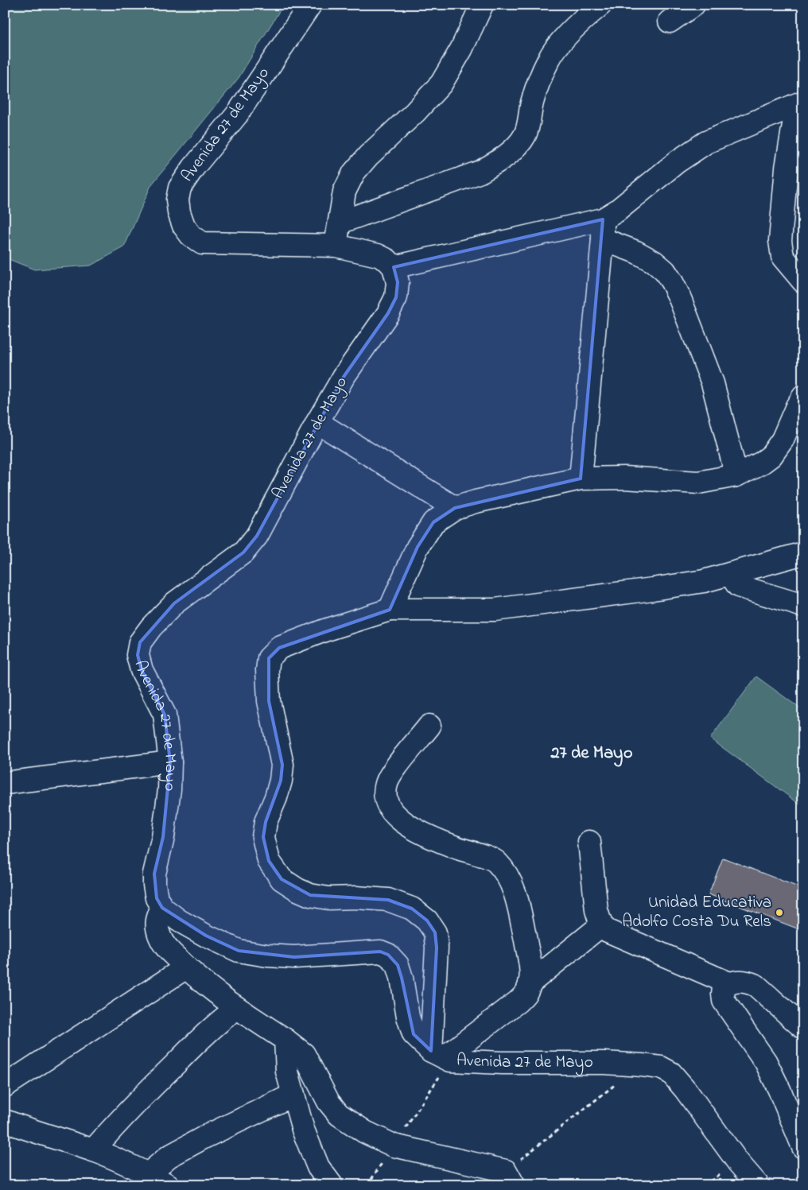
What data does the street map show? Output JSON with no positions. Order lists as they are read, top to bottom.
{
  "streets": {
    "street": ["Avenida 27 de Mayo"]
  },
  "districts": ["27 de Mayo"],
  "places": ["Unidad Educativa Adolfo Costa Du Rels"]
}
